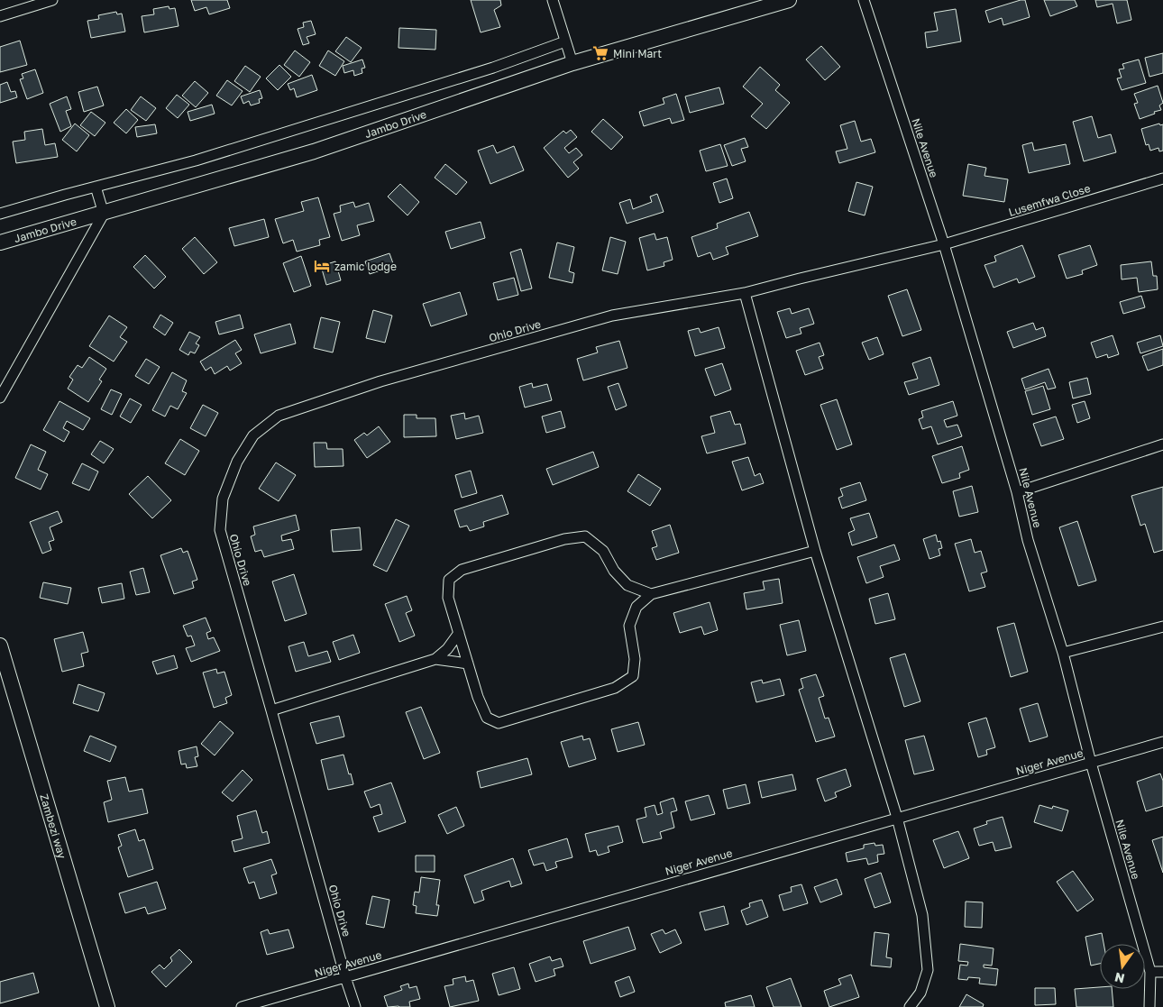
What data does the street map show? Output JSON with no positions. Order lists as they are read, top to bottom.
{
  "streets": {
    "main road": ["Jambo Drive", "Zambezi way"],
    "street": [
      "Nile Avenue",
      "Lusemfwa Close",
      "Ohio Drive",
      "Niger Avenue"
    ]
  },
  "crossings": [
    ["Nile Avenue", "Lusemfwa Close"],
    ["Nile Avenue", "Niger Avenue"],
    ["Lusemfwa Close", "Ohio Drive"],
    ["Ohio Drive", "Niger Avenue"]
  ],
  "places": {
    "supermarket": ["Mini Mart"],
    "hotel": ["zamic lodge"]
  },
  "north": "bottom"
}
